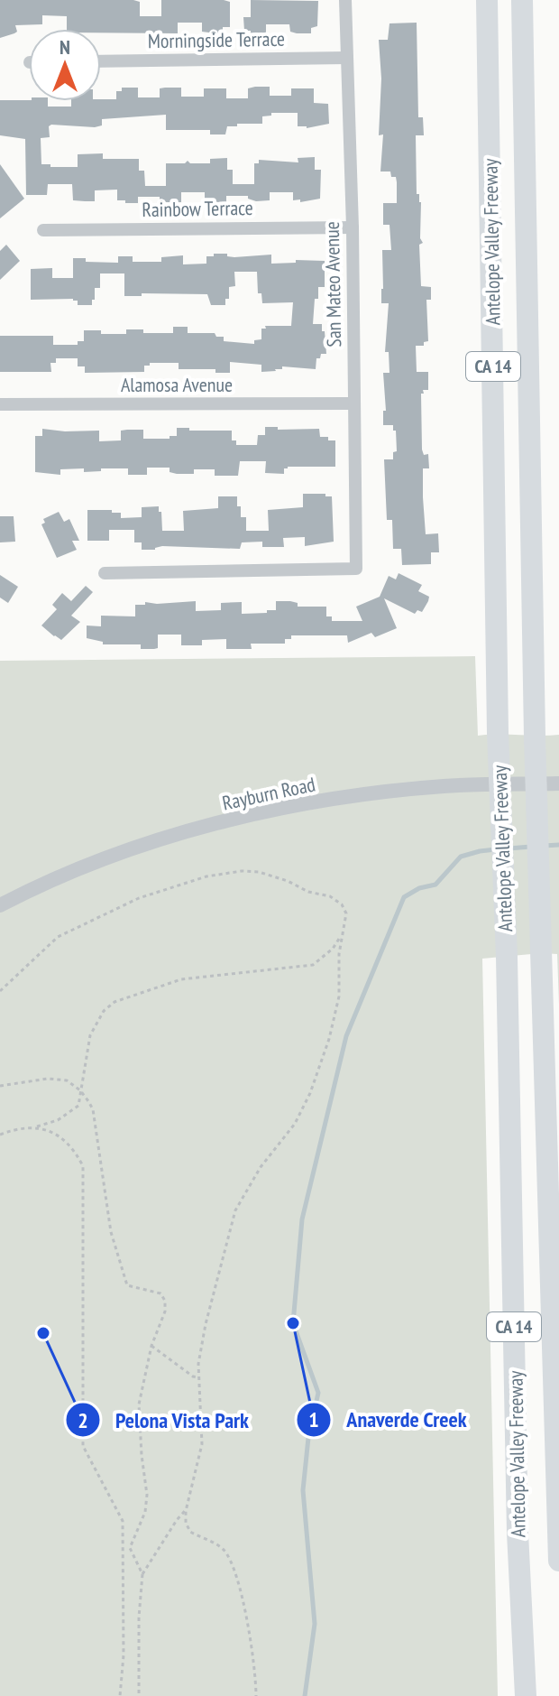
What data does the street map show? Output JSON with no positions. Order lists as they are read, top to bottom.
{
  "streets": {
    "highway": ["Antelope Valley Freeway", "CA 14"],
    "street": [
      "Morningside Terrace",
      "Rainbow Terrace",
      "San Mateo Avenue",
      "Alamosa Avenue",
      "Rayburn Road"
    ]
  },
  "crossings": [
    ["Morningside Terrace", "San Mateo Avenue"],
    ["Rainbow Terrace", "San Mateo Avenue"],
    ["San Mateo Avenue", "Alamosa Avenue"]
  ],
  "places": ["Anaverde Creek", "Pelona Vista Park"],
  "north": "top"
}
